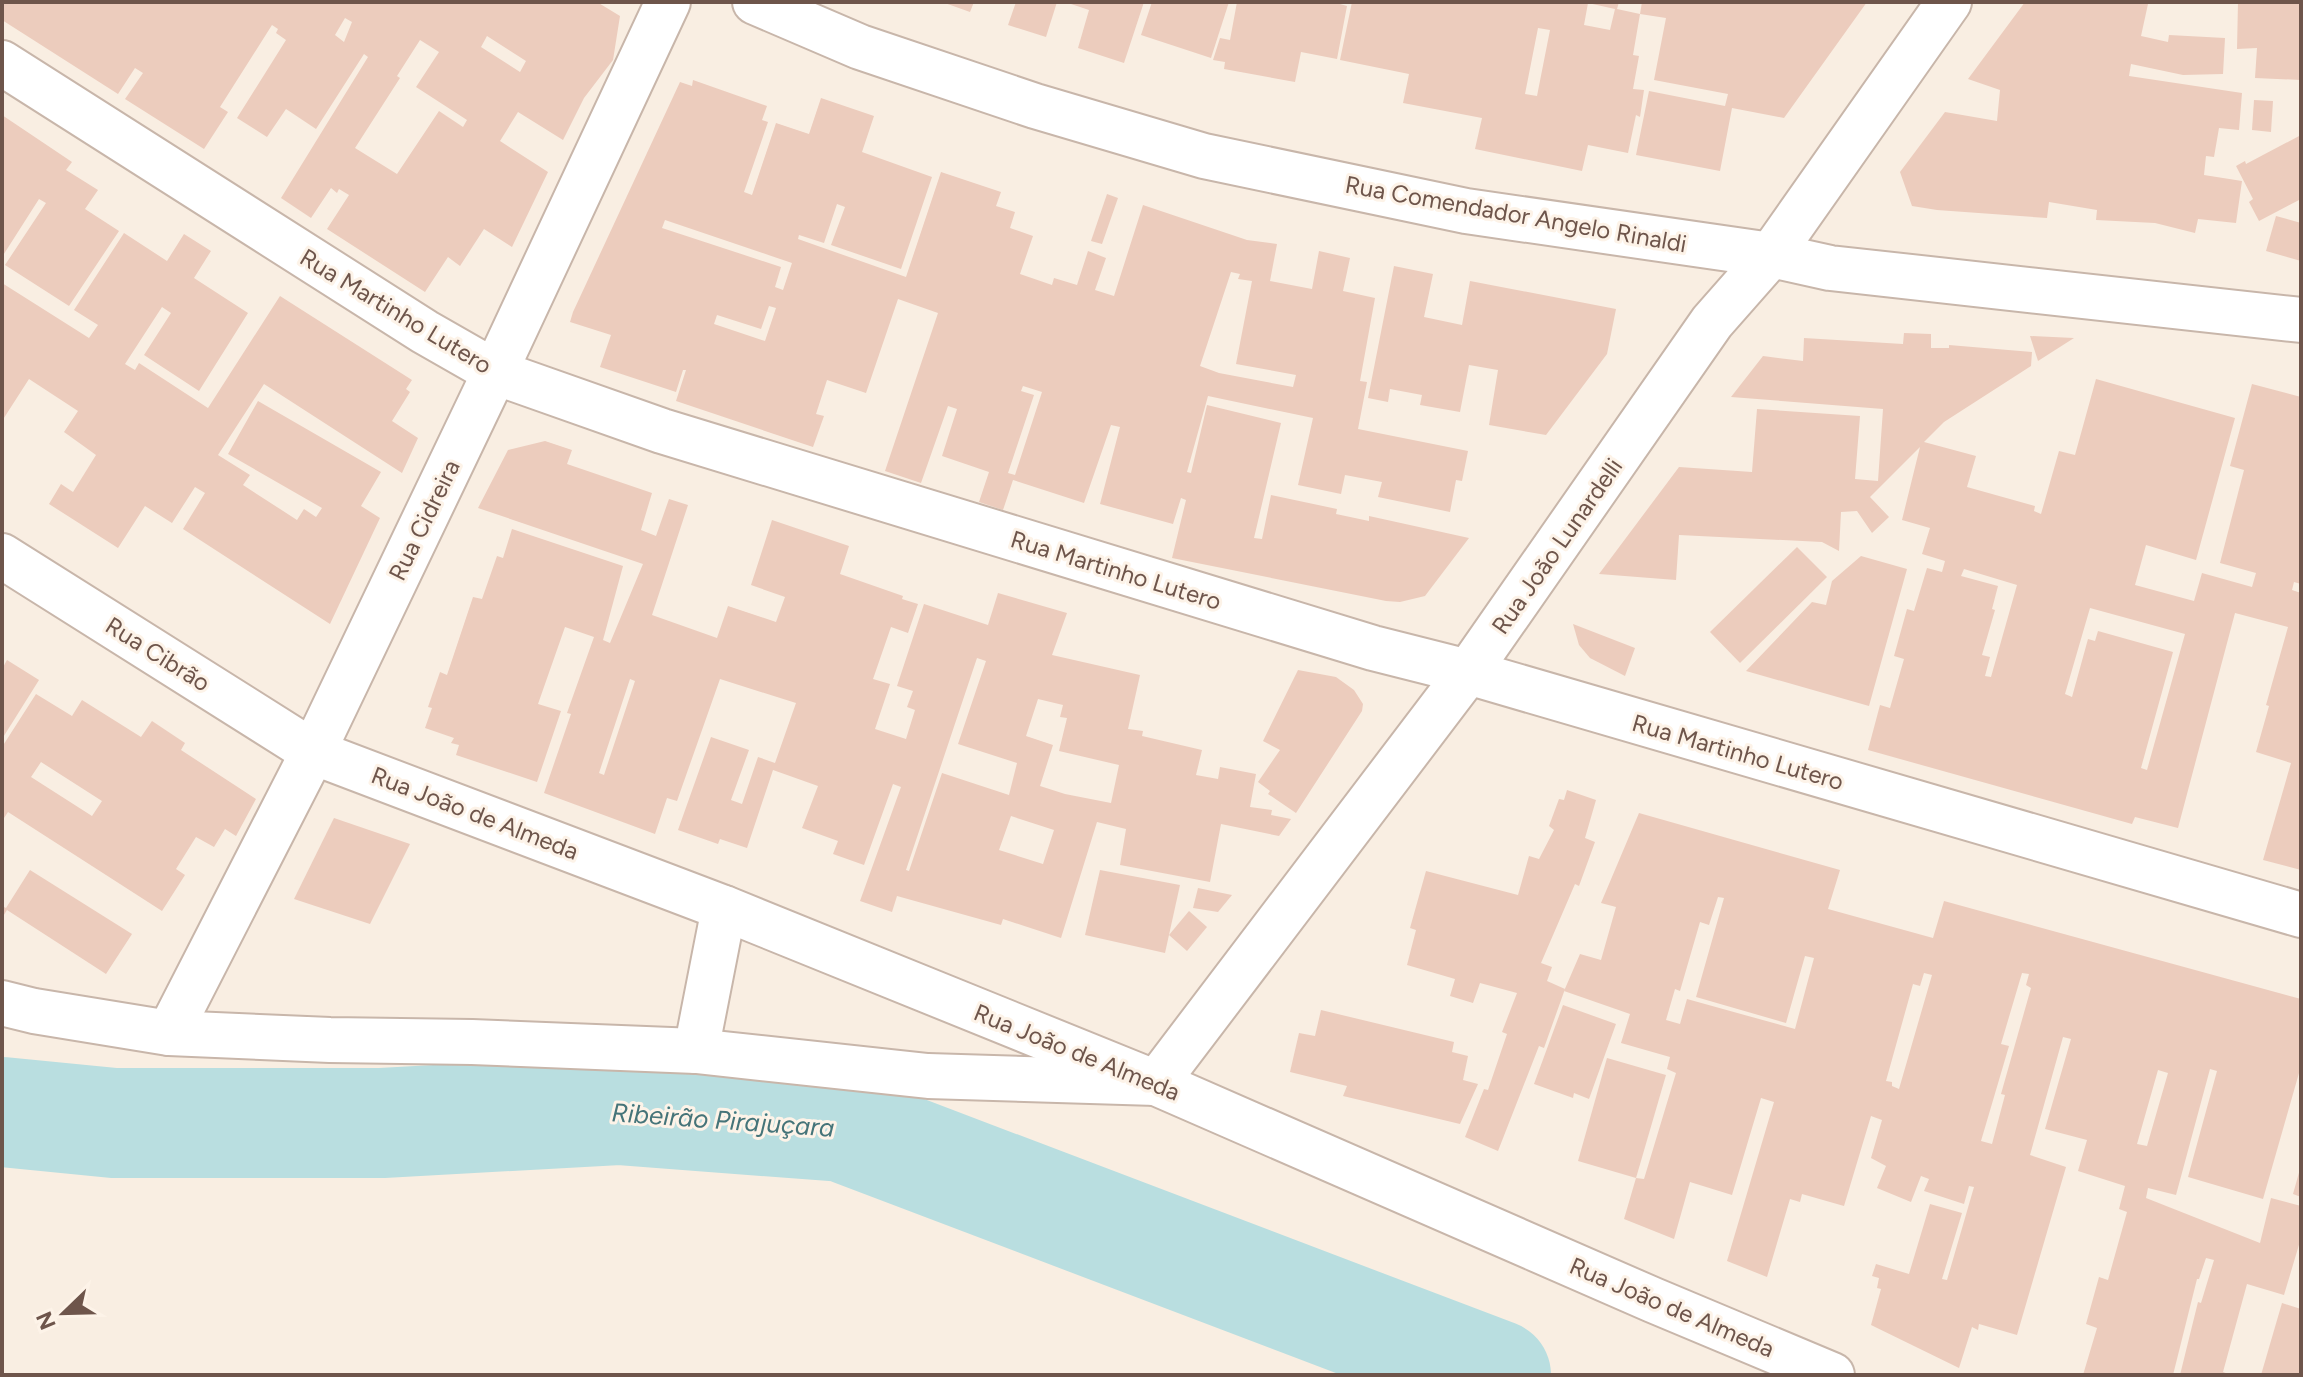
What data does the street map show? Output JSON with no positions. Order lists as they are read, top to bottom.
{
  "streets": {
    "street": [
      "Rua Comendador Angelo Rinaldi",
      "Rua Martinho Lutero",
      "Rua Cidreira",
      "Rua João Lunardelli",
      "Rua Cibrão",
      "Rua João de Almeda"
    ]
  },
  "crossings": [
    ["Rua Comendador Angelo Rinaldi", "Rua João Lunardelli"],
    ["Rua Martinho Lutero", "Rua Cidreira"],
    ["Rua Martinho Lutero", "Rua João Lunardelli"],
    ["Rua Cidreira", "Rua Cibrão"],
    ["Rua Cidreira", "Rua João de Almeda"],
    ["Rua João Lunardelli", "Rua João de Almeda"],
    ["Rua Cibrão", "Rua João de Almeda"]
  ],
  "water": ["Ribeirão Pirajuçara"],
  "north": "bottom left"
}
